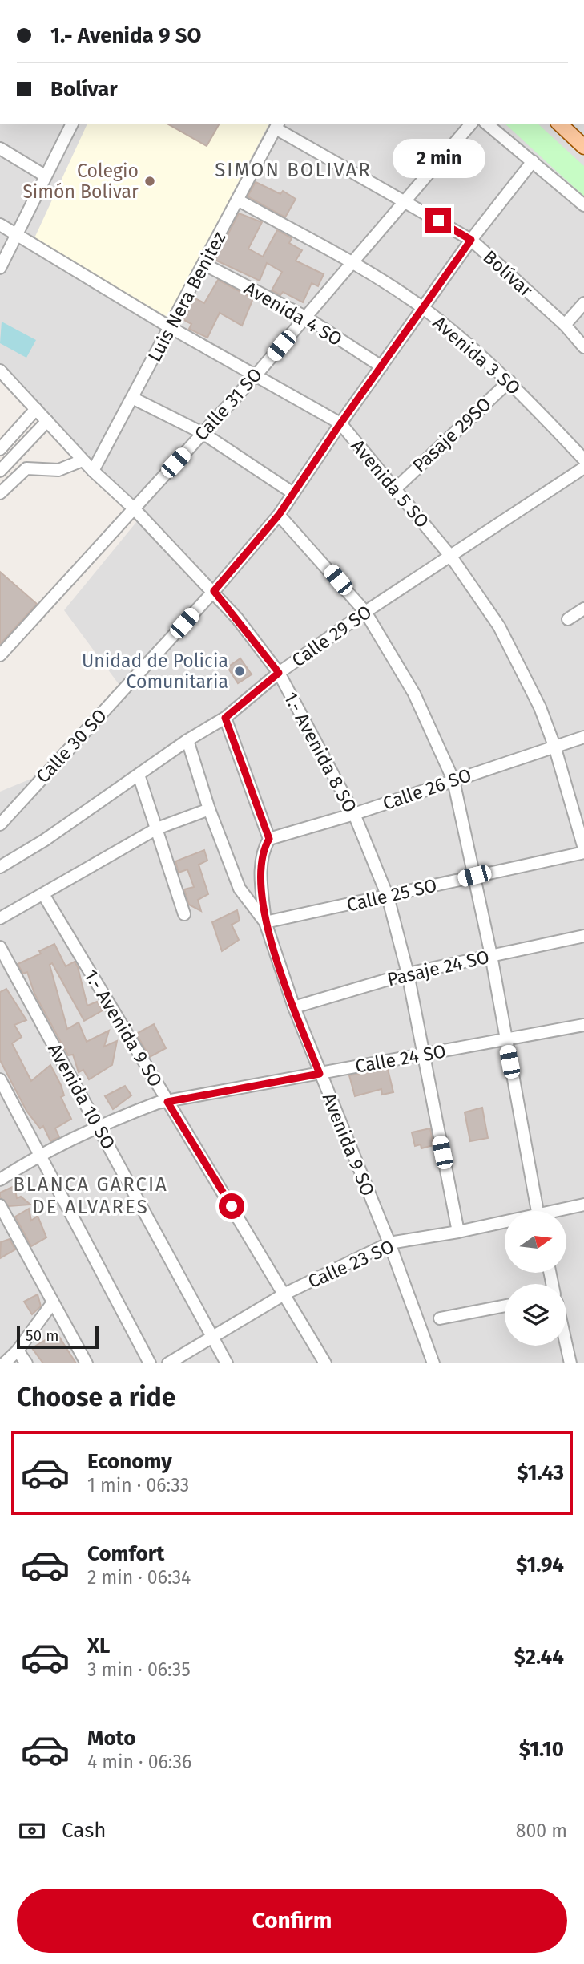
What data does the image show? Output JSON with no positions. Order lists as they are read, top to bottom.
{
  "streets": {
    "street": [
      "Bolívar",
      "Luis Nera Benitez",
      "Avenida 4 SO",
      "Avenida 3 SO",
      "Calle 31 SO",
      "Pasaje 29SO",
      "Avenida 5 SO",
      "Calle 29 SO",
      "Calle 30 SO",
      "1.- Avenida 8 SO",
      "Calle 26 SO",
      "Calle 25 SO",
      "Pasaje 24 SO",
      "1.- Avenida 9 SO",
      "Calle 24 SO",
      "Avenida 10 SO",
      "Avenida 9 SO",
      "Calle 23 SO"
    ]
  },
  "crossings": [
    ["Bolívar", "Luis Nera Benitez"],
    ["Bolívar", "Calle 31 SO"],
    ["Bolívar", "Calle 30 SO"],
    ["Luis Nera Benitez", "Avenida 4 SO"],
    ["Luis Nera Benitez", "Avenida 3 SO"],
    ["Luis Nera Benitez", "Avenida 5 SO"],
    ["Luis Nera Benitez", "1.- Avenida 8 SO"],
    ["Avenida 4 SO", "Calle 31 SO"],
    ["Avenida 4 SO", "Calle 30 SO"],
    ["Avenida 3 SO", "Calle 31 SO"],
    ["Avenida 3 SO", "Pasaje 29SO"],
    ["Avenida 3 SO", "Calle 30 SO"],
    ["Calle 31 SO", "Avenida 5 SO"],
    ["Calle 31 SO", "1.- Avenida 8 SO"],
    ["Pasaje 29SO", "Avenida 5 SO"],
    ["Avenida 5 SO", "Calle 29 SO"],
    ["Avenida 5 SO", "Calle 30 SO"],
    ["Avenida 5 SO", "Calle 26 SO"],
    ["Calle 29 SO", "1.- Avenida 8 SO"],
    ["Calle 29 SO", "Avenida 9 SO"],
    ["Calle 30 SO", "1.- Avenida 8 SO"],
    ["1.- Avenida 8 SO", "Calle 26 SO"],
    ["1.- Avenida 8 SO", "Calle 25 SO"],
    ["1.- Avenida 8 SO", "Pasaje 24 SO"],
    ["1.- Avenida 8 SO", "Calle 24 SO"],
    ["1.- Avenida 8 SO", "Calle 23 SO"],
    ["Calle 25 SO", "Avenida 9 SO"],
    ["Pasaje 24 SO", "Avenida 9 SO"],
    ["1.- Avenida 9 SO", "Calle 24 SO"],
    ["1.- Avenida 9 SO", "Calle 23 SO"],
    ["Calle 24 SO", "Avenida 10 SO"],
    ["Calle 24 SO", "Avenida 9 SO"],
    ["Avenida 10 SO", "Calle 23 SO"],
    ["Avenida 9 SO", "Calle 23 SO"]
  ],
  "districts": ["SIMON BOLIVAR", "BLANCA GARCIA DE ALVARES"],
  "places": ["Colegio Simón Bolivar", "Unidad de Policia Comunitaria"],
  "scale_bar": "50 m",
  "north": "right",
  "page": {
    "banner": ["1.- Avenida 9 SO", "Bolívar"],
    "bubble": "2 min",
    "scale": "50 m",
    "heading": "Choose a ride",
    "list": [
      {
        "name": "Economy",
        "note": "1 min · 06:33",
        "value": "$1.43"
      },
      {
        "name": "Comfort",
        "note": "2 min · 06:34",
        "value": "$1.94"
      },
      {
        "name": "XL",
        "note": "3 min · 06:35",
        "value": "$2.44"
      },
      {
        "name": "Moto",
        "note": "4 min · 06:36",
        "value": "$1.10"
      }
    ],
    "pay": ["Cash", "800 m"],
    "buttons": "Confirm"
  }
}
